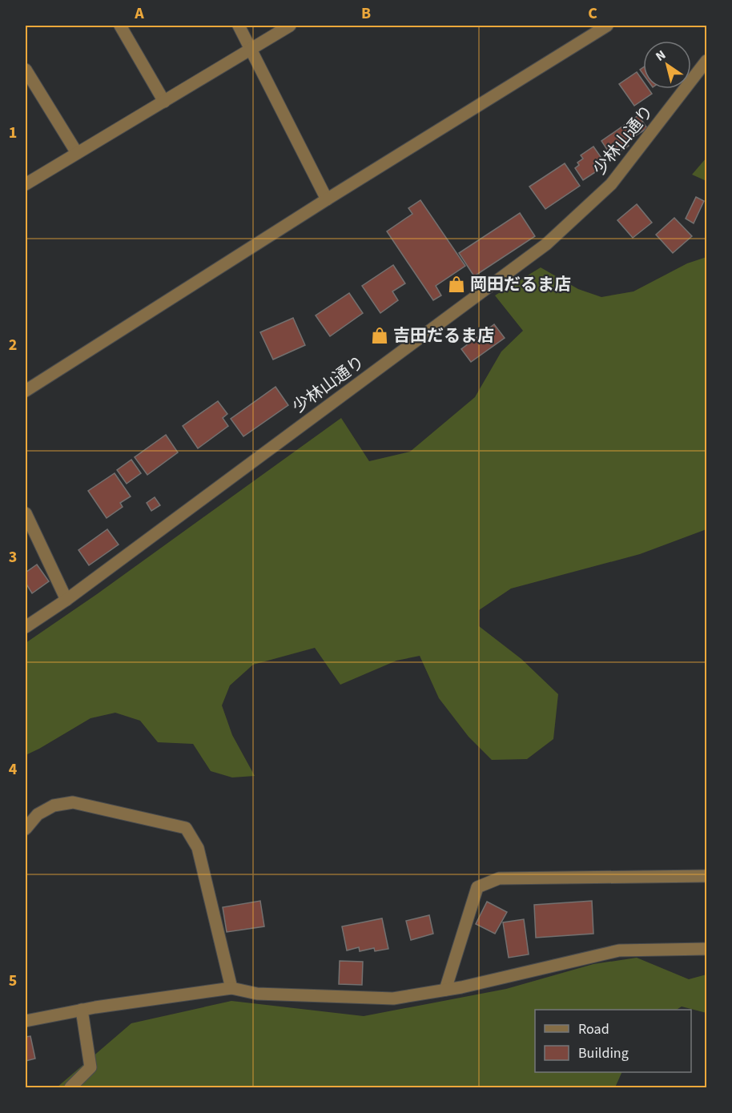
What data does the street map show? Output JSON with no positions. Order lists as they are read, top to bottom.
{
  "streets": {
    "street": ["少林山通り"]
  },
  "places": {
    "shop": ["岡田だるま店", "吉田だるま店"]
  },
  "legend": ["Road", "Building"],
  "north": "top left",
  "grid": {
    "columns": ["A", "B", "C"],
    "rows": [
      "1",
      "2",
      "3",
      "4",
      "5"
    ]
  }
}
